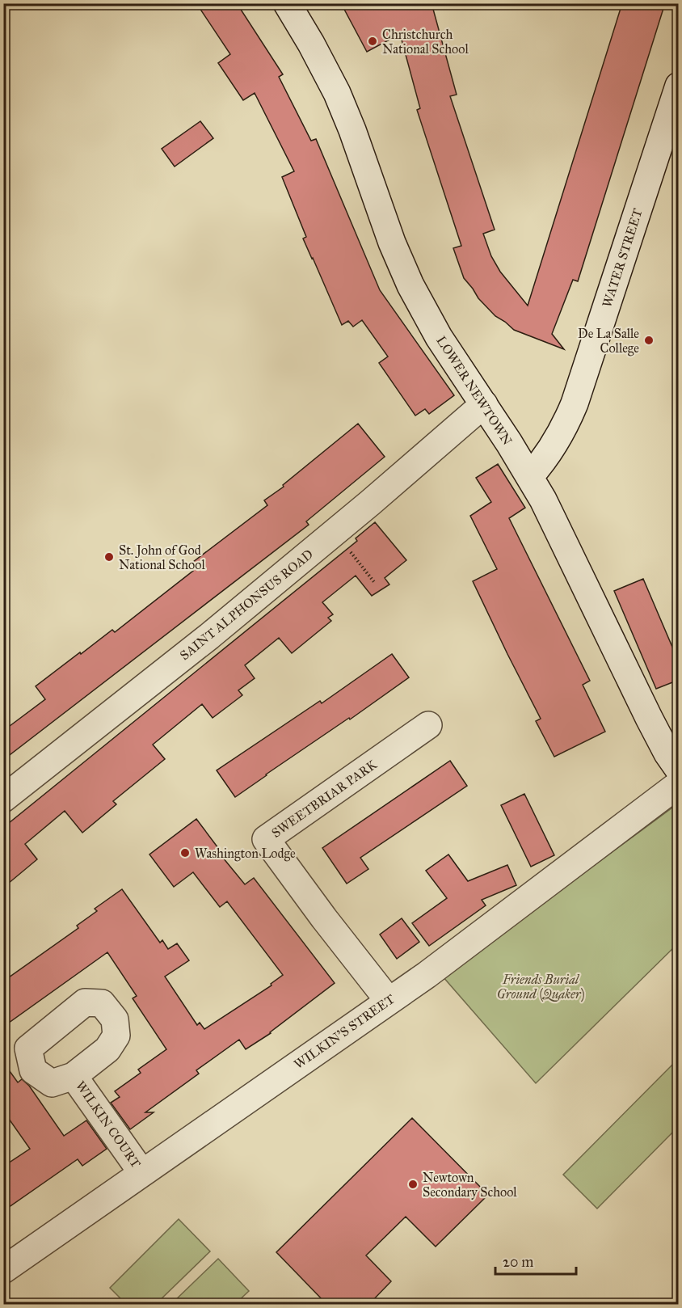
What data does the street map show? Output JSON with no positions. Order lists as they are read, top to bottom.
{
  "streets": {
    "street": [
      "WATER STREET",
      "LOWER NEWTOWN",
      "SAINT ALPHONSUS ROAD",
      "SWEETBRIAR PARK",
      "WILKIN'S STREET",
      "WILKIN COURT"
    ]
  },
  "crossings": [
    ["WATER STREET", "LOWER NEWTOWN"],
    ["LOWER NEWTOWN", "SAINT ALPHONSUS ROAD"],
    ["SWEETBRIAR PARK", "WILKIN'S STREET"],
    ["WILKIN'S STREET", "WILKIN COURT"]
  ],
  "parks": ["Friends Burial Ground (Quaker)"],
  "places": [
    "Christchurch National School",
    "De La Salle College",
    "St. John of God National School",
    "Washington Lodge",
    "Newtown Secondary School"
  ],
  "scale_bar": "20 m"
}
